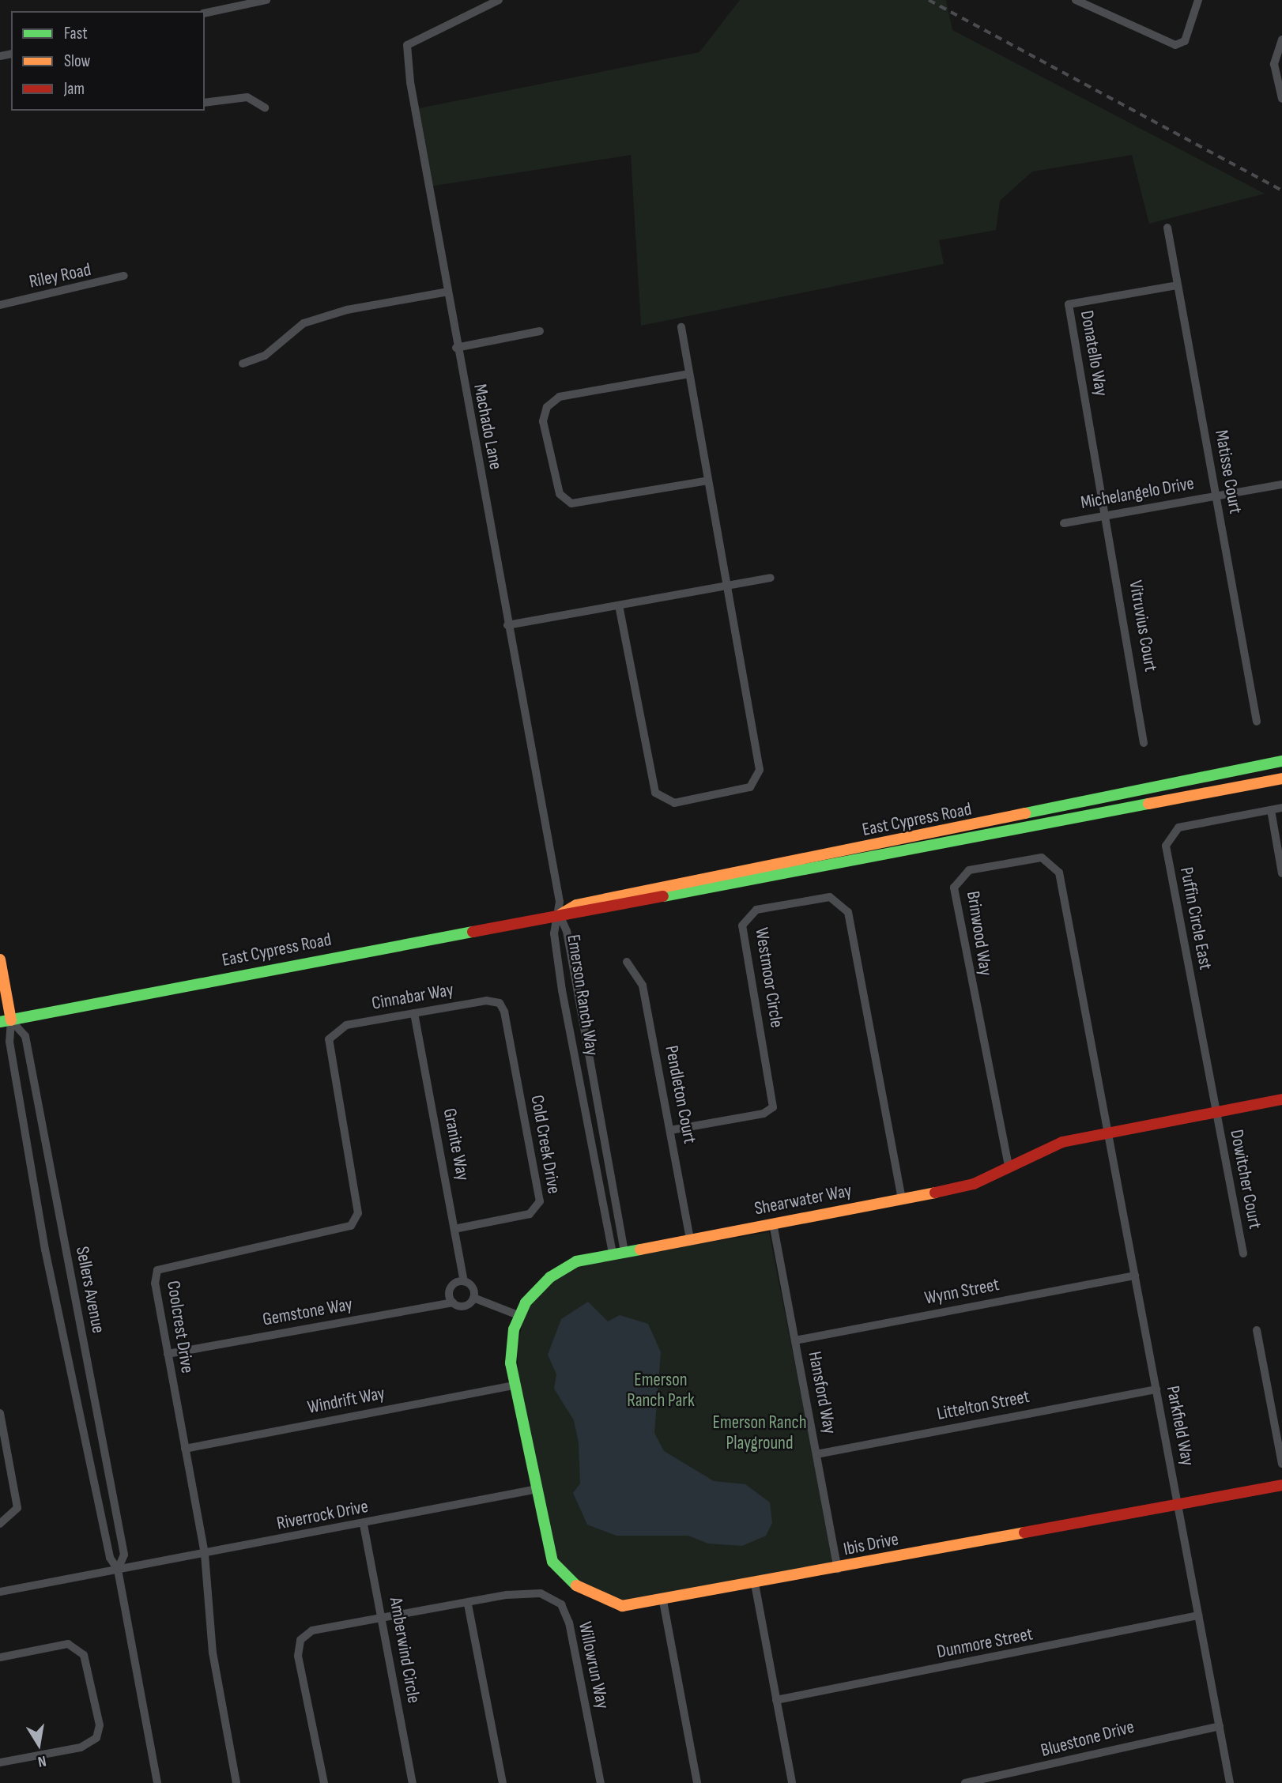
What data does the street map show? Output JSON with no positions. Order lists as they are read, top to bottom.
{
  "streets": {
    "street": [
      "Riley Road",
      "Donatello Way",
      "Machado Lane",
      "Matisse Court",
      "Michelangelo Drive",
      "Vitruvius Court",
      "East Cypress Road",
      "Puffin Circle East",
      "Brinwood Way",
      "Westmoor Circle",
      "Emerson Ranch Way",
      "Cinnabar Way",
      "Pendleton Court",
      "Granite Way",
      "Cold Creek Drive",
      "Dowitcher Court",
      "Shearwater Way",
      "Sellers Avenue",
      "Wynn Street",
      "Gemstone Way",
      "Coolcrest Drive",
      "Hansford Way",
      "Windrift Way",
      "Littelton Street",
      "Parkfield Way",
      "Riverrock Drive",
      "Ibis Drive",
      "Dunmore Street",
      "Amberwind Circle",
      "Willowrun Way",
      "Bluestone Drive"
    ]
  },
  "crossings": [
    ["Donatello Way", "Matisse Court"],
    ["Donatello Way", "Michelangelo Drive"],
    ["Donatello Way", "Vitruvius Court"],
    ["Machado Lane", "East Cypress Road"],
    ["Machado Lane", "Emerson Ranch Way"],
    ["Matisse Court", "Michelangelo Drive"],
    ["Michelangelo Drive", "Vitruvius Court"],
    ["East Cypress Road", "Emerson Ranch Way"],
    ["East Cypress Road", "Sellers Avenue"],
    ["Puffin Circle East", "Dowitcher Court"],
    ["Puffin Circle East", "Shearwater Way"],
    ["Brinwood Way", "Shearwater Way"],
    ["Brinwood Way", "Parkfield Way"],
    ["Westmoor Circle", "Pendleton Court"],
    ["Westmoor Circle", "Shearwater Way"],
    ["Emerson Ranch Way", "Shearwater Way"],
    ["Cinnabar Way", "Granite Way"],
    ["Cinnabar Way", "Cold Creek Drive"],
    ["Cinnabar Way", "Coolcrest Drive"],
    ["Pendleton Court", "Shearwater Way"],
    ["Granite Way", "Cold Creek Drive"],
    ["Granite Way", "Gemstone Way"],
    ["Dowitcher Court", "Shearwater Way"],
    ["Shearwater Way", "Hansford Way"],
    ["Shearwater Way", "Windrift Way"],
    ["Shearwater Way", "Parkfield Way"],
    ["Shearwater Way", "Riverrock Drive"],
    ["Shearwater Way", "Ibis Drive"],
    ["Sellers Avenue", "Riverrock Drive"],
    ["Wynn Street", "Hansford Way"],
    ["Wynn Street", "Parkfield Way"],
    ["Gemstone Way", "Coolcrest Drive"],
    ["Coolcrest Drive", "Windrift Way"],
    ["Coolcrest Drive", "Riverrock Drive"],
    ["Hansford Way", "Littelton Street"],
    ["Hansford Way", "Ibis Drive"],
    ["Littelton Street", "Parkfield Way"],
    ["Parkfield Way", "Ibis Drive"],
    ["Parkfield Way", "Dunmore Street"],
    ["Parkfield Way", "Bluestone Drive"],
    ["Riverrock Drive", "Ibis Drive"],
    ["Riverrock Drive", "Amberwind Circle"],
    ["Amberwind Circle", "Willowrun Way"]
  ],
  "parks": ["Emerson Ranch Park", "Emerson Ranch Playground"],
  "legend": ["Fast", "Slow", "Jam"],
  "north": "bottom"
}
